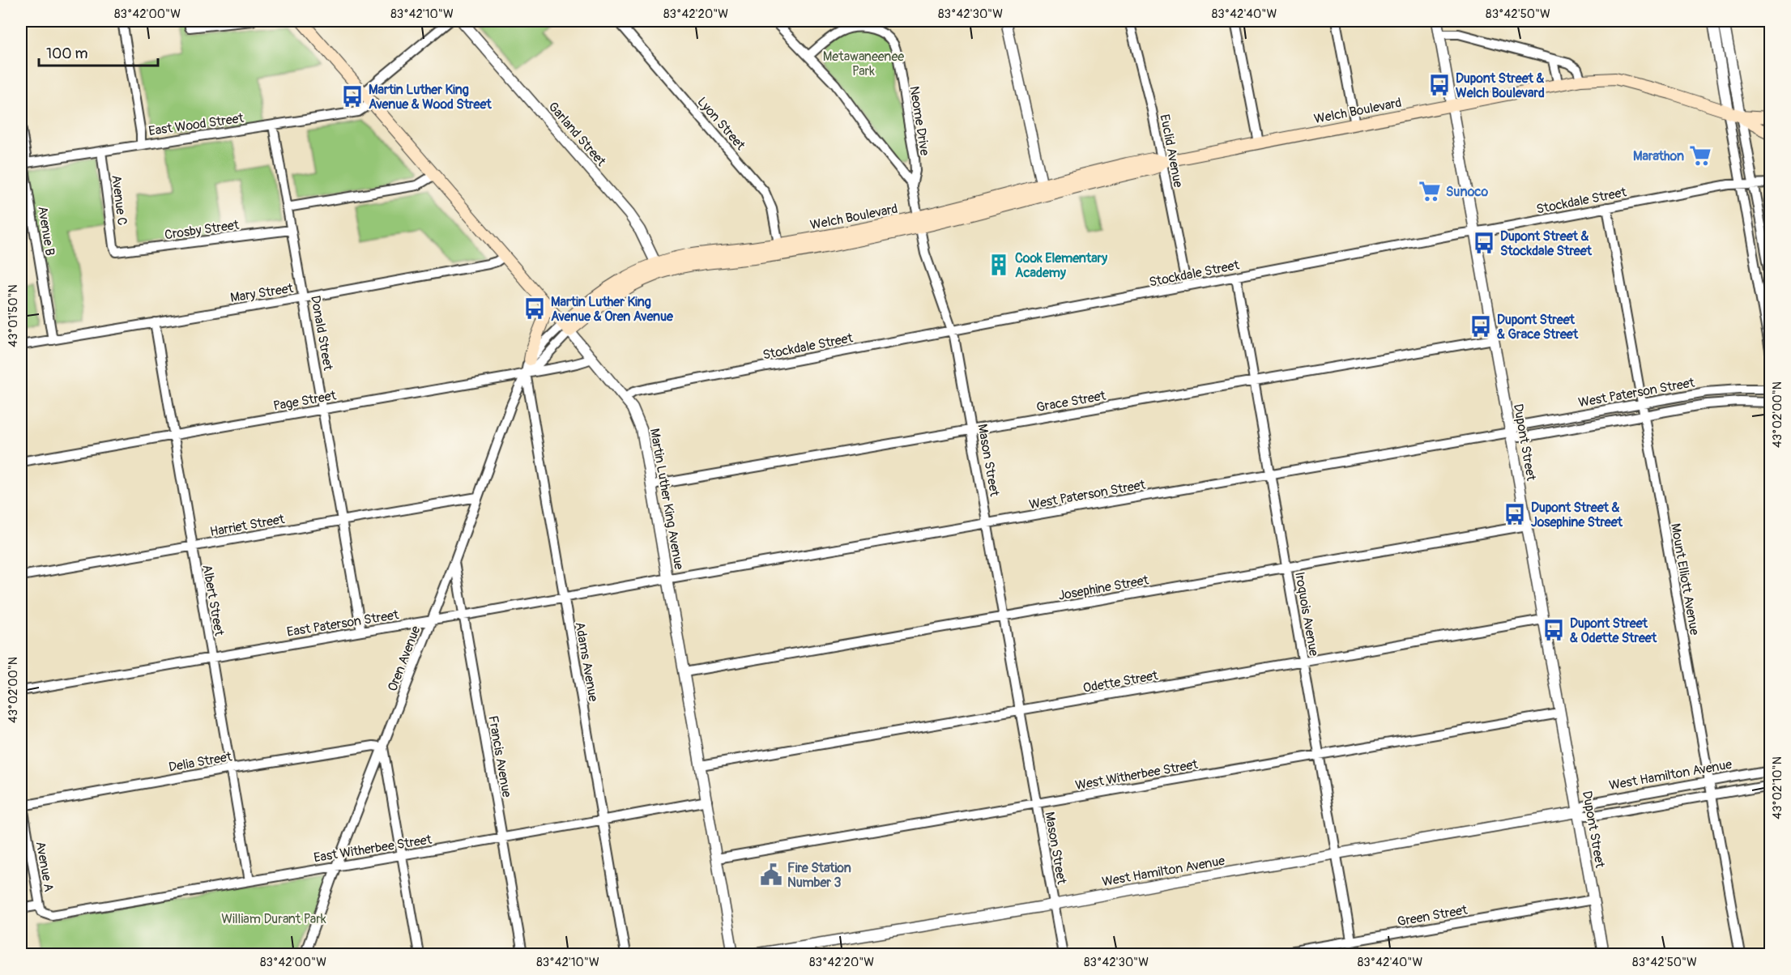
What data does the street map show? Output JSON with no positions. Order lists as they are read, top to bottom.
{
  "streets": {
    "main road": ["Welch Boulevard", "Martin Luther King Avenue"],
    "street": [
      "Neome Drive",
      "Lyon Street",
      "East Wood Street",
      "Garland Street",
      "Euclid Avenue",
      "Avenue C",
      "Stockdale Street",
      "Crosby Street",
      "Avenue B",
      "Mary Street",
      "Donald Street",
      "West Paterson Street",
      "Page Street",
      "Grace Street",
      "Dupont Street",
      "Mason Street",
      "Harriet Street",
      "Mount Elliott Avenue",
      "Josephine Street",
      "Albert Street",
      "Iroquois Avenue",
      "East Paterson Street",
      "Oren Avenue",
      "Adams Avenue",
      "Odette Street",
      "Francis Avenue",
      "Delia Street",
      "West Witherbee Street",
      "West Hamilton Avenue",
      "East Witherbee Street",
      "Avenue A",
      "Green Street"
    ]
  },
  "crossings": [
    ["Welch Boulevard", "Lyon Street"],
    ["Welch Boulevard", "Garland Street"],
    ["Welch Boulevard", "Euclid Avenue"],
    ["Welch Boulevard", "Dupont Street"],
    ["Welch Boulevard", "Mason Street"],
    ["Welch Boulevard", "Martin Luther King Avenue"],
    ["Welch Boulevard", "Oren Avenue"],
    ["Neome Drive", "Mason Street"],
    ["East Wood Street", "Avenue C"],
    ["East Wood Street", "Avenue B"],
    ["East Wood Street", "Donald Street"],
    ["East Wood Street", "Martin Luther King Avenue"],
    ["Euclid Avenue", "Stockdale Street"],
    ["Avenue C", "Crosby Street"],
    ["Stockdale Street", "Dupont Street"],
    ["Stockdale Street", "Mason Street"],
    ["Stockdale Street", "Martin Luther King Avenue"],
    ["Stockdale Street", "Mount Elliott Avenue"],
    ["Stockdale Street", "Iroquois Avenue"],
    ["Crosby Street", "Donald Street"],
    ["Avenue B", "Mary Street"],
    ["Mary Street", "Donald Street"],
    ["Mary Street", "Martin Luther King Avenue"],
    ["Mary Street", "Albert Street"],
    ["Donald Street", "Page Street"],
    ["Donald Street", "Harriet Street"],
    ["Donald Street", "East Paterson Street"],
    ["West Paterson Street", "Dupont Street"],
    ["West Paterson Street", "Mason Street"],
    ["West Paterson Street", "Martin Luther King Avenue"],
    ["West Paterson Street", "Mount Elliott Avenue"],
    ["West Paterson Street", "Iroquois Avenue"],
    ["West Paterson Street", "East Paterson Street"],
    ["Page Street", "Martin Luther King Avenue"],
    ["Page Street", "Albert Street"],
    ["Page Street", "Oren Avenue"],
    ["Page Street", "Adams Avenue"],
    ["Grace Street", "Dupont Street"],
    ["Grace Street", "Mason Street"],
    ["Grace Street", "Martin Luther King Avenue"],
    ["Grace Street", "Iroquois Avenue"],
    ["Dupont Street", "Josephine Street"],
    ["Dupont Street", "Odette Street"],
    ["Dupont Street", "West Witherbee Street"],
    ["Dupont Street", "West Hamilton Avenue"],
    ["Dupont Street", "Green Street"],
    ["Mason Street", "Josephine Street"],
    ["Mason Street", "Odette Street"],
    ["Mason Street", "West Witherbee Street"],
    ["Mason Street", "West Hamilton Avenue"],
    ["Martin Luther King Avenue", "Josephine Street"],
    ["Martin Luther King Avenue", "East Paterson Street"],
    ["Martin Luther King Avenue", "Oren Avenue"],
    ["Martin Luther King Avenue", "Odette Street"],
    ["Martin Luther King Avenue", "West Witherbee Street"],
    ["Martin Luther King Avenue", "East Witherbee Street"],
    ["Harriet Street", "Albert Street"],
    ["Harriet Street", "Oren Avenue"],
    ["Mount Elliott Avenue", "West Hamilton Avenue"],
    ["Josephine Street", "Iroquois Avenue"],
    ["Albert Street", "East Paterson Street"],
    ["Albert Street", "Delia Street"],
    ["Albert Street", "East Witherbee Street"],
    ["Iroquois Avenue", "Odette Street"],
    ["Iroquois Avenue", "West Witherbee Street"],
    ["Iroquois Avenue", "West Hamilton Avenue"],
    ["Iroquois Avenue", "Green Street"],
    ["East Paterson Street", "Oren Avenue"],
    ["East Paterson Street", "Adams Avenue"],
    ["East Paterson Street", "Francis Avenue"],
    ["Oren Avenue", "Adams Avenue"],
    ["Oren Avenue", "Francis Avenue"],
    ["Oren Avenue", "Delia Street"],
    ["Oren Avenue", "East Witherbee Street"],
    ["Adams Avenue", "East Witherbee Street"],
    ["Francis Avenue", "East Witherbee Street"],
    ["Delia Street", "Avenue A"],
    ["East Witherbee Street", "Avenue A"]
  ],
  "parks": ["Metawaneenee Park", "William Durant Park"],
  "places": {
    "bus stop": [
      "Dupont Street & Welch Boulevard",
      "Martin Luther King Avenue & Wood Street",
      "Dupont Street & Stockdale Street",
      "Martin Luther King Avenue & Oren Avenue",
      "Dupont Street & Grace Street",
      "Dupont Street & Josephine Street",
      "Dupont Street & Odette Street"
    ],
    "supermarket": ["Marathon", "Sunoco"],
    "building": ["Cook Elementary Academy"],
    "public building": ["Fire Station Number 3"]
  },
  "scale_bar": "100 m",
  "coordinates": [
    "83°42'00\"W",
    "83°42'10\"W",
    "83°42'20\"W",
    "83°42'30\"W",
    "83°42'40\"W",
    "83°42'50\"W",
    "43°01'50\"N",
    "43°02'00\"N",
    "43°02'10\"N"
  ]
}
